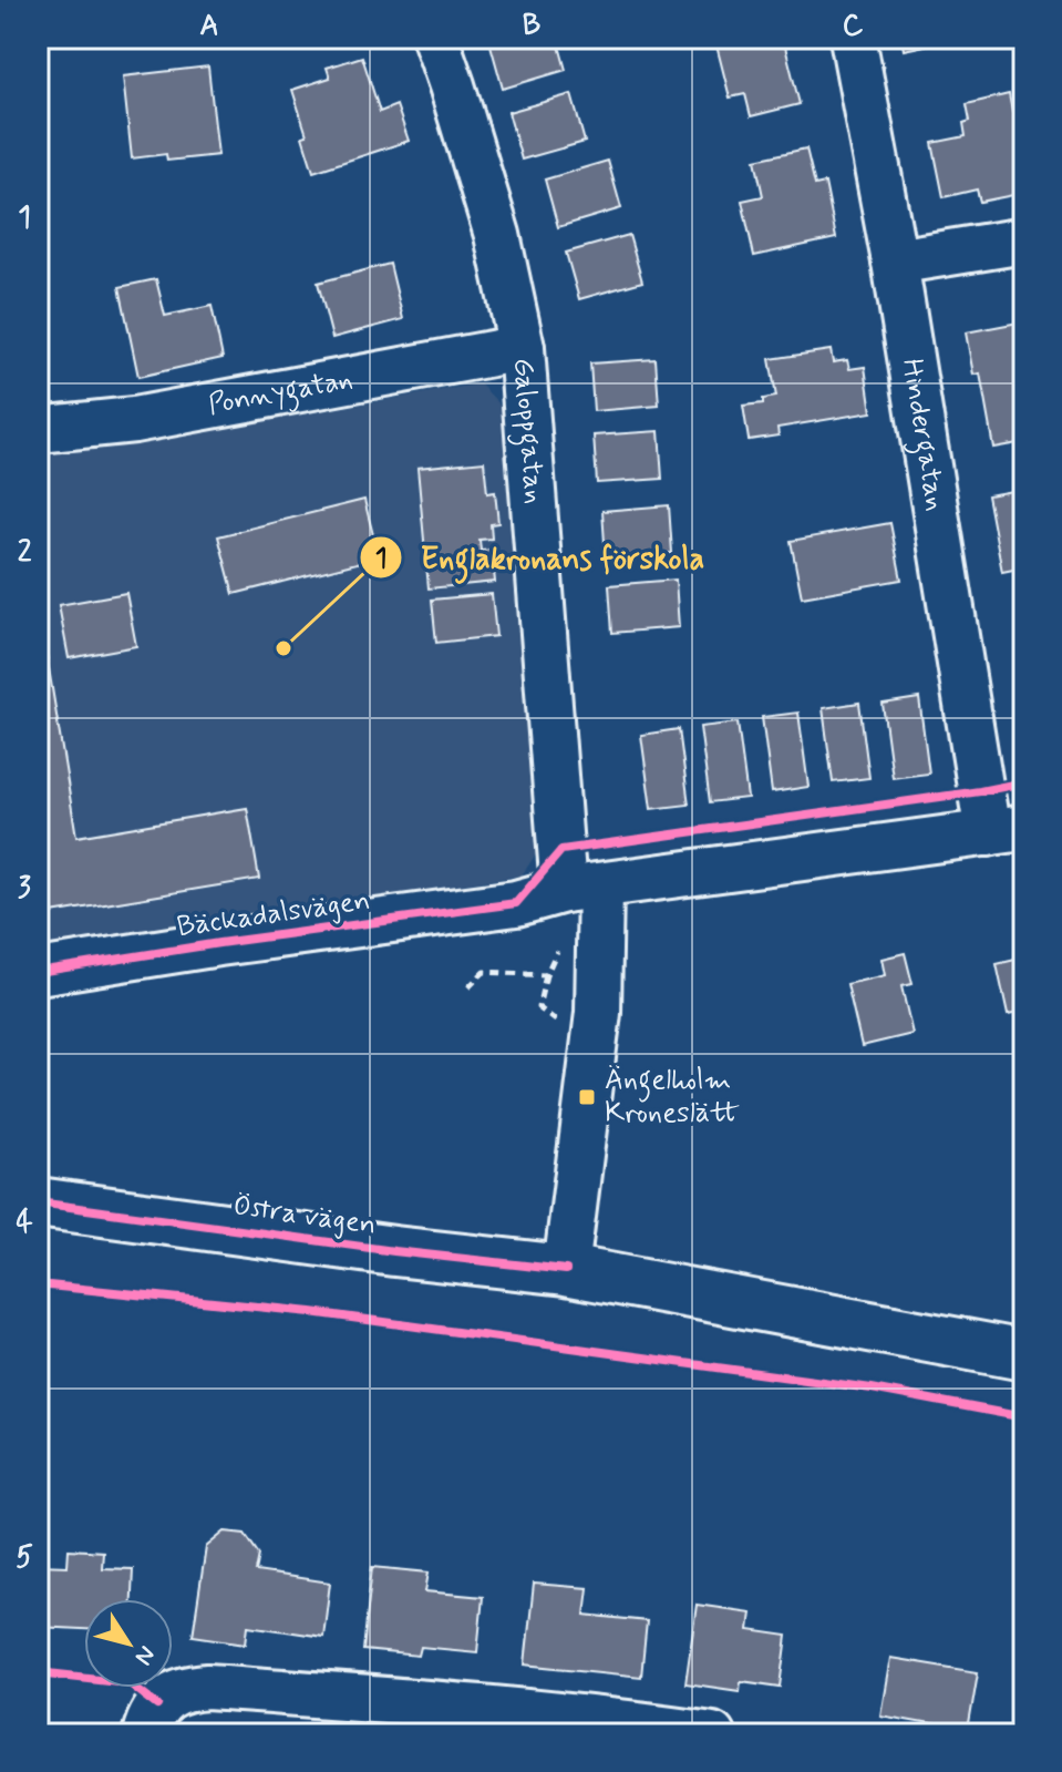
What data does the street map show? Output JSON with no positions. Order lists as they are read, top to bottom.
{
  "streets": {
    "main road": ["Östra vägen"],
    "street": [
      "Ponnygatan",
      "Galoppgatan",
      "Hindergatan",
      "Bäckadalsvägen"
    ]
  },
  "crossings": [
    ["Ponnygatan", "Galoppgatan"],
    ["Galoppgatan", "Bäckadalsvägen"],
    ["Hindergatan", "Bäckadalsvägen"]
  ],
  "places": {
    "other": ["Englakronans förskola"],
    "transit": ["Ängelholm Kroneslätt"]
  },
  "north": "bottom right",
  "grid": {
    "columns": ["A", "B", "C"],
    "rows": [
      "1",
      "2",
      "3",
      "4",
      "5"
    ]
  }
}
